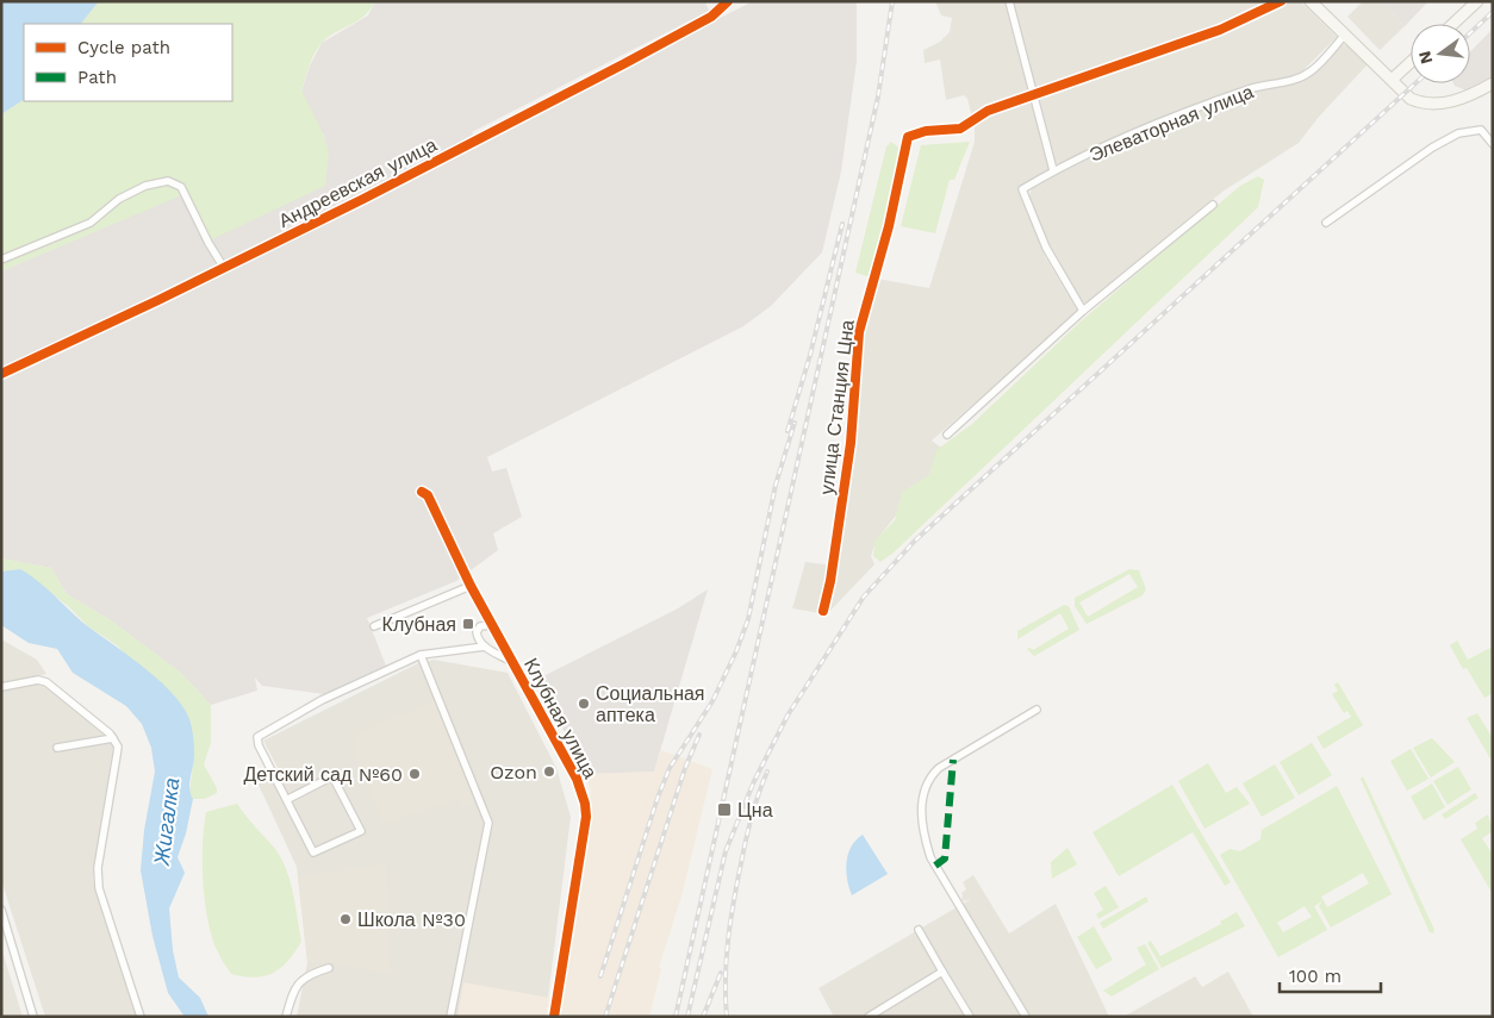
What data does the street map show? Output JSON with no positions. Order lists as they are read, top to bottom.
{
  "streets": {
    "street": [
      "Элеваторная улица",
      "Андреевская улица",
      "улица Станция Цна",
      "Клубная улица"
    ]
  },
  "water": ["Жигалка"],
  "places": {
    "transit": ["Клубная", "Цна"],
    "other": [
      "Социальная аптека",
      "Ozon",
      "Детский сад №60",
      "Школа №30"
    ]
  },
  "legend": ["Cycle path", "Path"],
  "scale_bar": "100 m",
  "north": "left"
}
